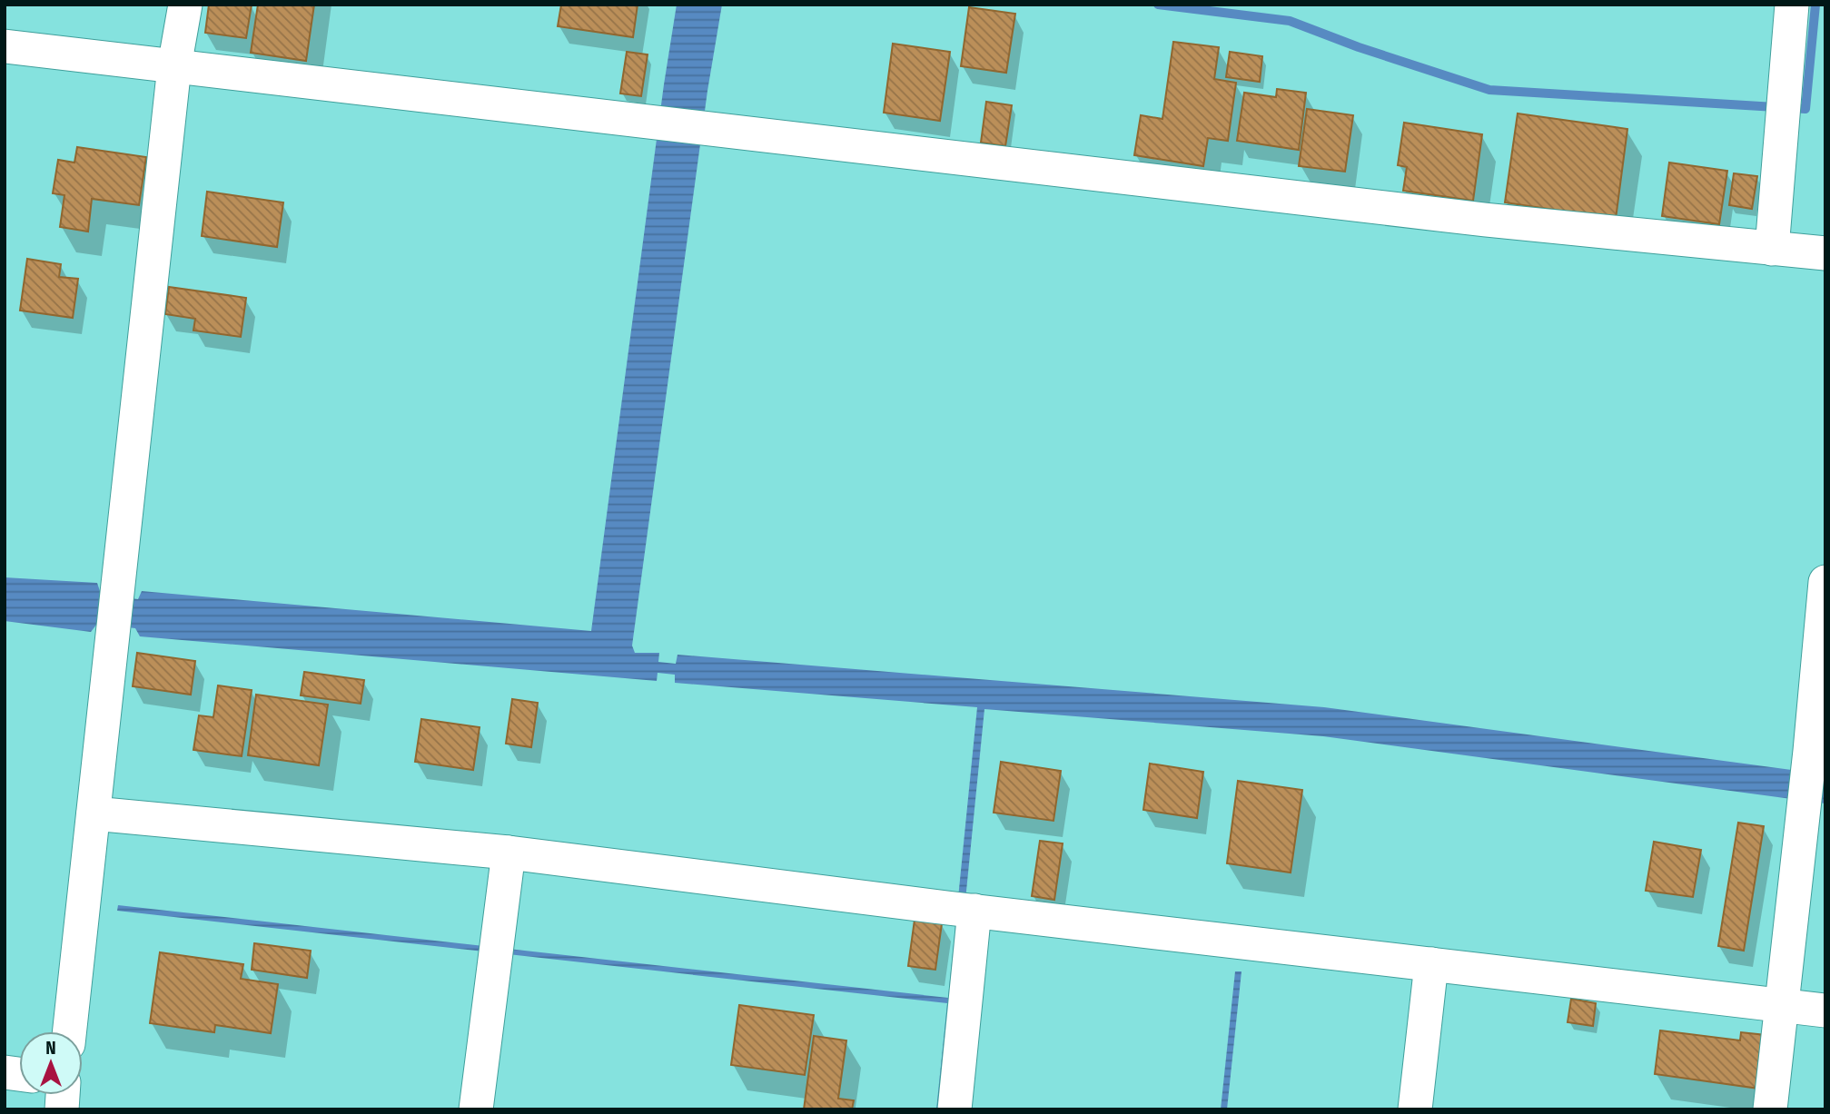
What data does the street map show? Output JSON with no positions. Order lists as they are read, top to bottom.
{
  "north": "top"
}
